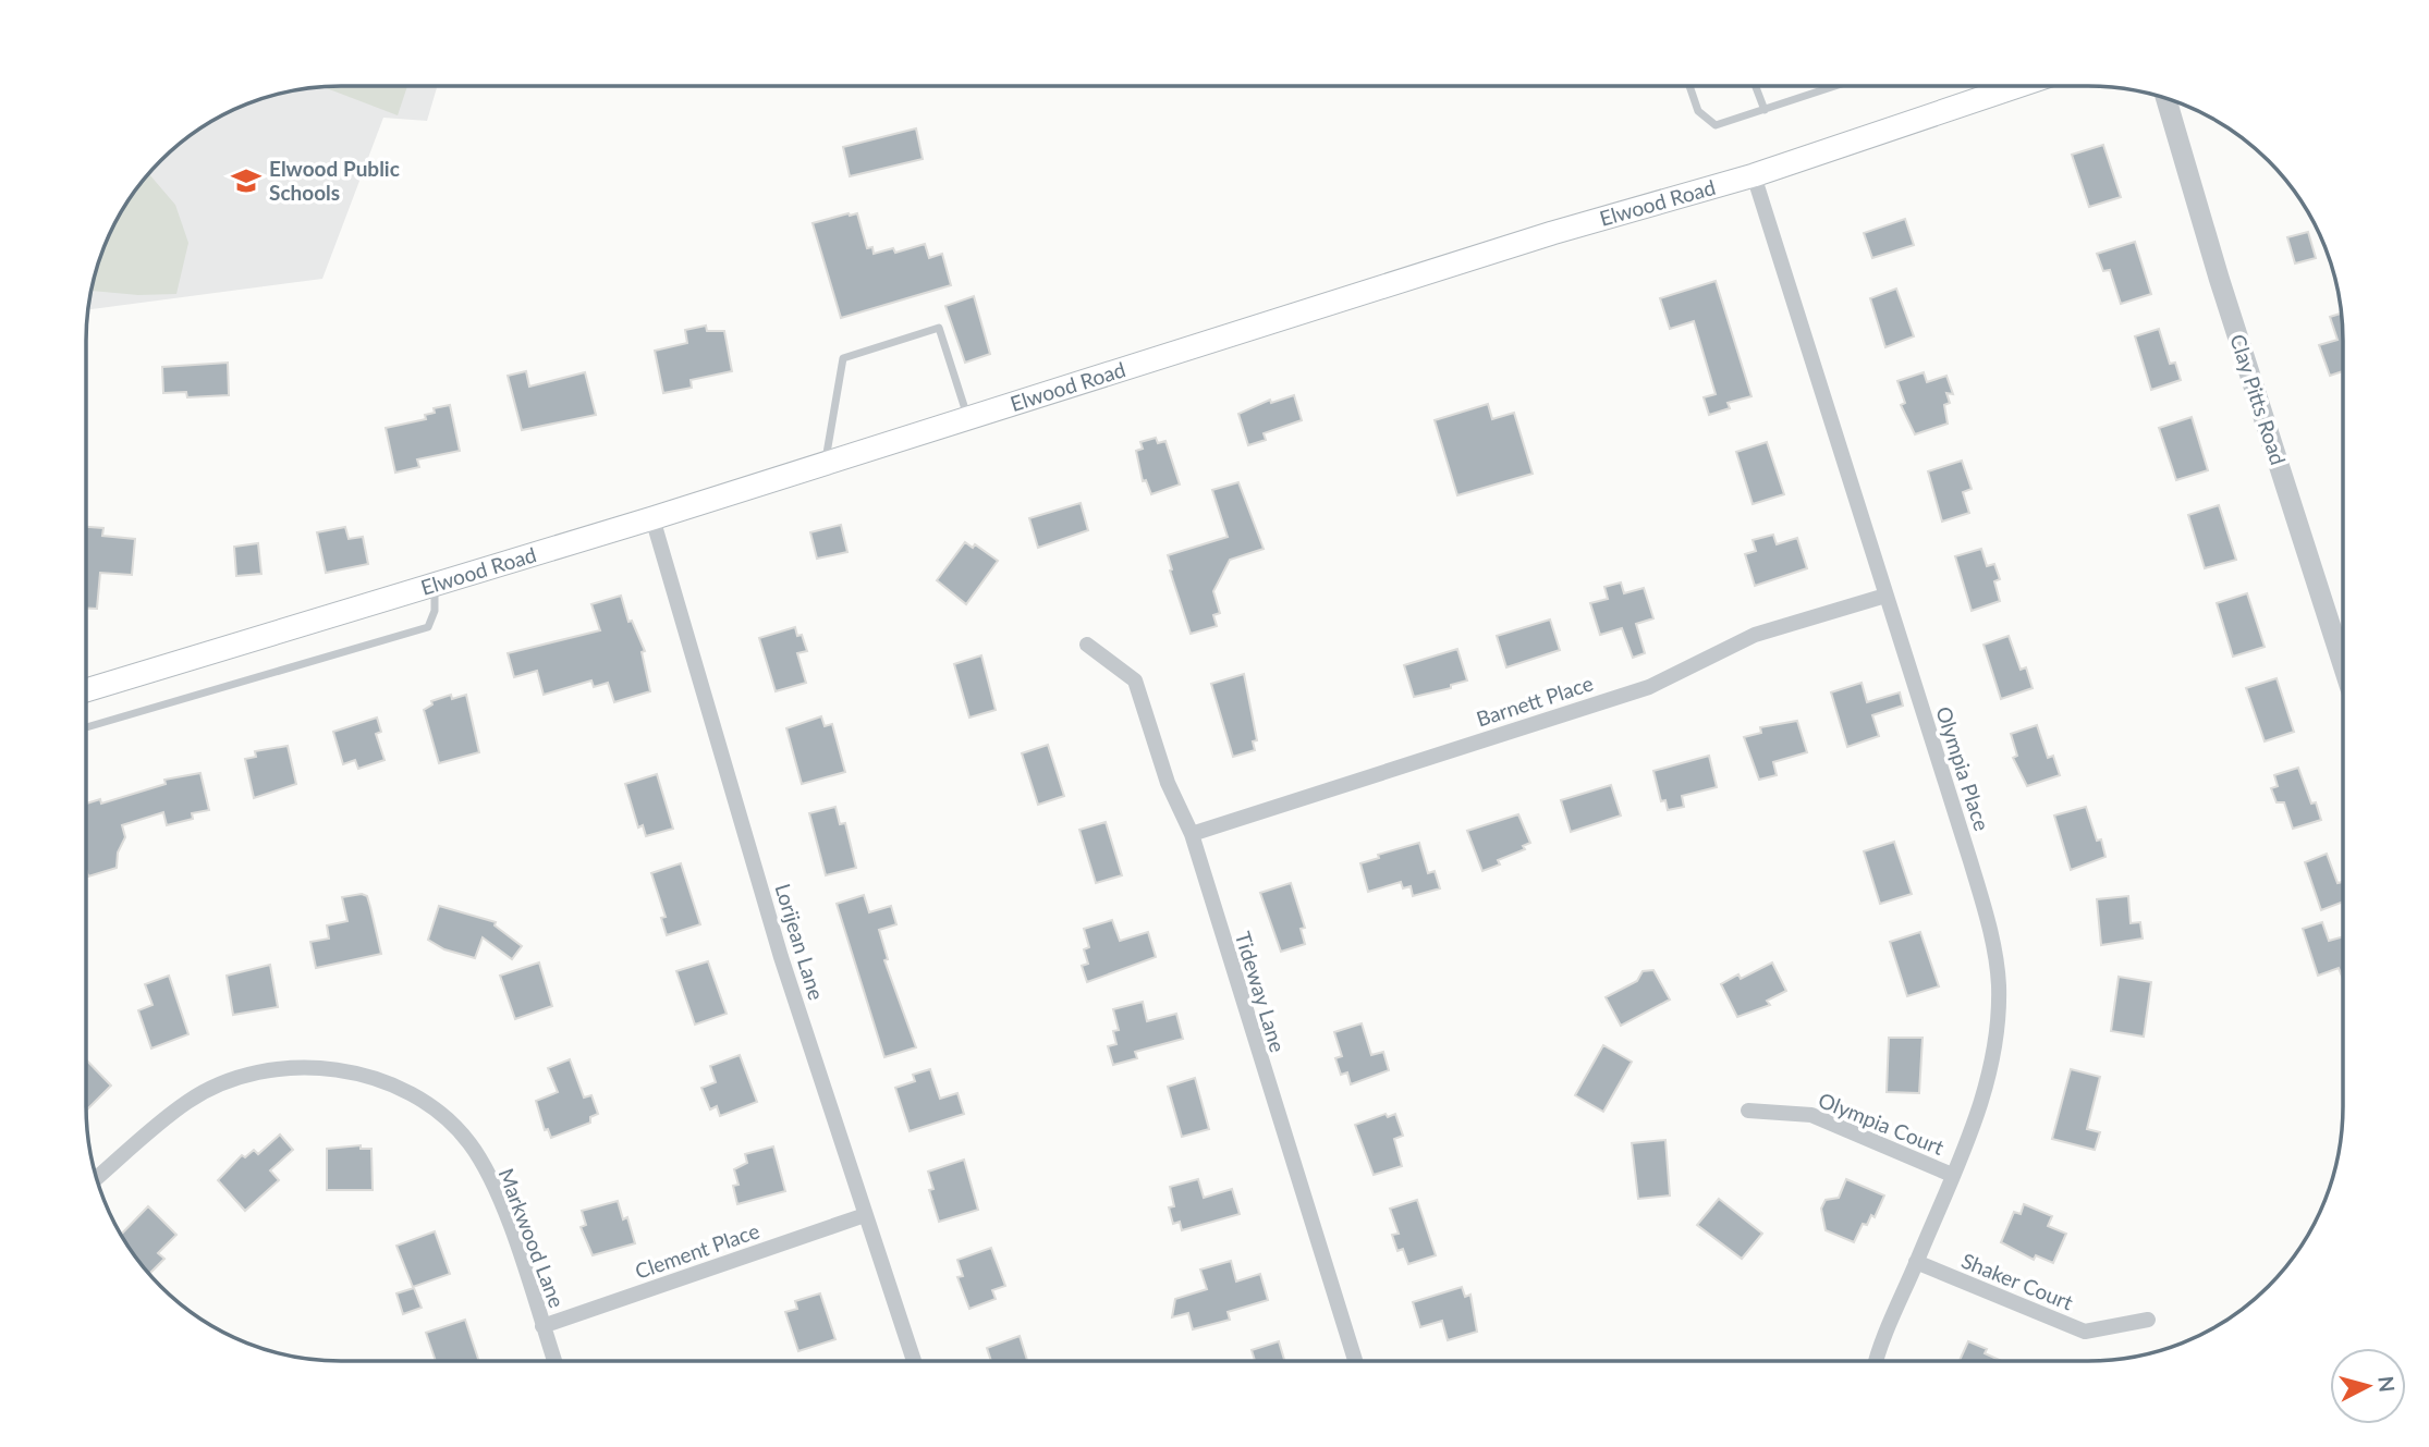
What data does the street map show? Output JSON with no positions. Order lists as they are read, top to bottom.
{
  "streets": {
    "main road": ["Elwood Road"],
    "street": [
      "Clay Pitts Road",
      "Barnett Place",
      "Olympia Place",
      "Lorijean Lane",
      "Tideway Lane",
      "Olympia Court",
      "Markwood Lane",
      "Clement Place",
      "Shaker Court"
    ]
  },
  "crossings": [
    ["Elwood Road", "Olympia Place"],
    ["Elwood Road", "Lorijean Lane"],
    ["Barnett Place", "Olympia Place"],
    ["Barnett Place", "Tideway Lane"],
    ["Olympia Place", "Olympia Court"],
    ["Olympia Place", "Shaker Court"],
    ["Lorijean Lane", "Clement Place"],
    ["Markwood Lane", "Clement Place"]
  ],
  "places": {
    "school or university": ["Elwood Public Schools"]
  },
  "north": "right"
}
